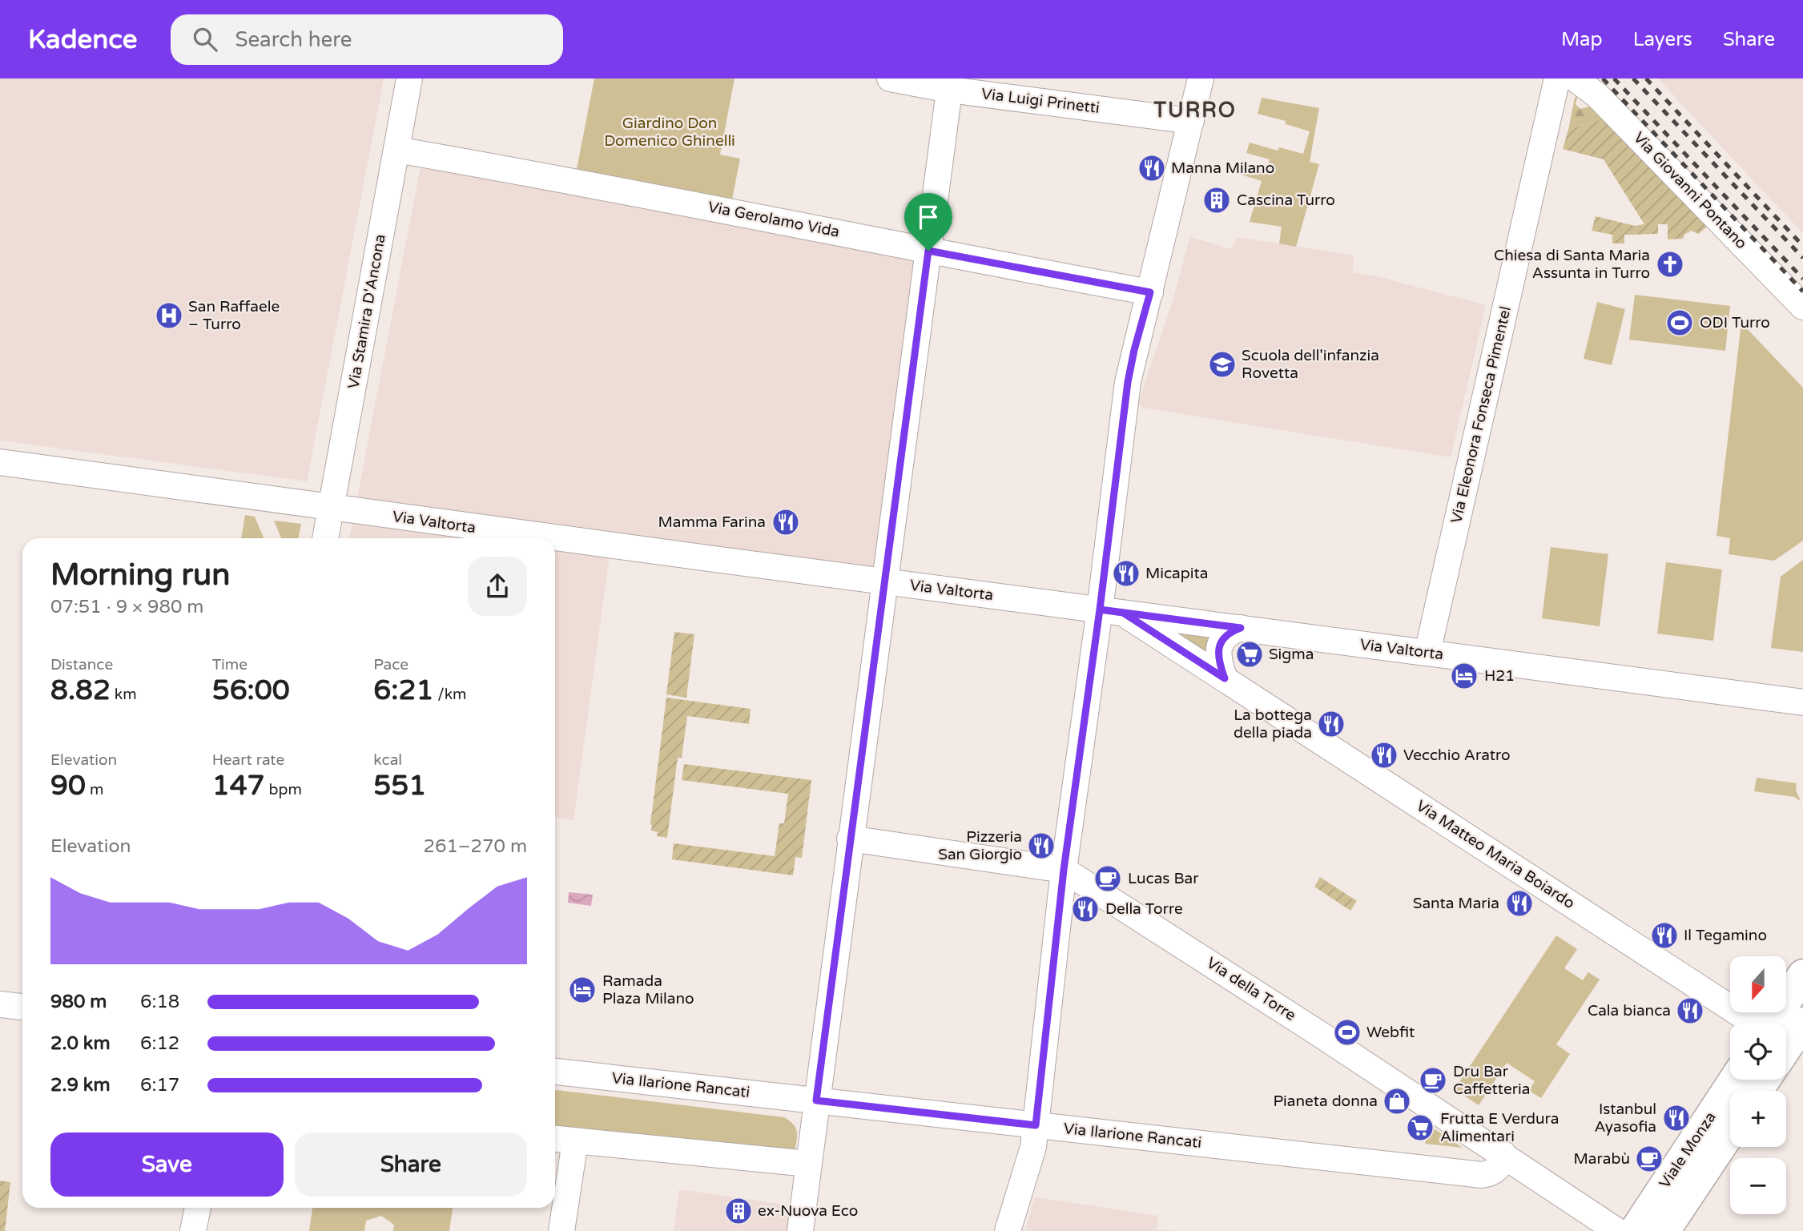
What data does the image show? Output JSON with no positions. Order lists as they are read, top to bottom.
{
  "streets": {
    "main road": ["Viale Monza"],
    "street": [
      "Via Luigi Prinetti",
      "Via Giovanni Pontano",
      "Via Gerolamo Vida",
      "Via Stamira D'Ancona",
      "Via Eleonora Fonseca Pimentel",
      "Via Valtorta",
      "Via Matteo Maria Boiardo",
      "Via della Torre",
      "Via Ilarione Rancati"
    ]
  },
  "crossings": [
    ["Via Gerolamo Vida", "Via Stamira D'Ancona"],
    ["Via Stamira D'Ancona", "Via Valtorta"],
    ["Via Eleonora Fonseca Pimentel", "Via Valtorta"],
    ["Via Valtorta", "Via Matteo Maria Boiardo"],
    ["Via della Torre", "Via Ilarione Rancati"]
  ],
  "districts": ["TURRO"],
  "parks": ["Giardino Don Domenico Ghinelli"],
  "places": {
    "restaurant": [
      "Manna Milano",
      "Mamma Farina",
      "Micapita",
      "La bottega della piada",
      "Vecchio Aratro",
      "Pizzeria San Giorgio",
      "Santa Maria",
      "Della Torre",
      "Il Tegamino",
      "Cala bianca",
      "Istanbul Ayasofia"
    ],
    "building": ["Cascina Turro", "ex-Nuova Eco"],
    "church": ["Chiesa di Santa Maria Assunta in Turro"],
    "hospital": ["San Raffaele – Turro"],
    "sports": ["ODI Turro", "Webfit"],
    "school or university": ["Scuola dell'infanzia Rovetta"],
    "supermarket": ["Sigma", "Frutta E Verdura Alimentari"],
    "hotel": ["H21", "Ramada Plaza Milano"],
    "cafe": ["Lucas Bar", "Dru Bar Caffetteria", "Marabù"],
    "shop": ["Pianeta donna"]
  },
  "north": "bottom",
  "page": {
    "header": "Kadence",
    "search": "Search here",
    "nav": ["Map", "Layers", "Share"],
    "heading": ["Morning run", "07:51 · 9 × 980 m"],
    "stats": [
      ["Distance", "8.82 km"],
      ["Time", "56:00"],
      ["Pace", "6:21 /km"],
      ["Elevation", "90 m"],
      ["Heart rate", "147 bpm"],
      ["kcal", "551"]
    ],
    "chart": ["Elevation", "261–270 m"],
    "map_buttons": ["+", "−"],
    "list": [
      {
        "name": "980 m",
        "note": "6:18"
      },
      {
        "name": "2.0 km",
        "note": "6:12"
      },
      {
        "name": "2.9 km",
        "note": "6:17"
      }
    ],
    "buttons": ["Save", "Share"]
  }
}
